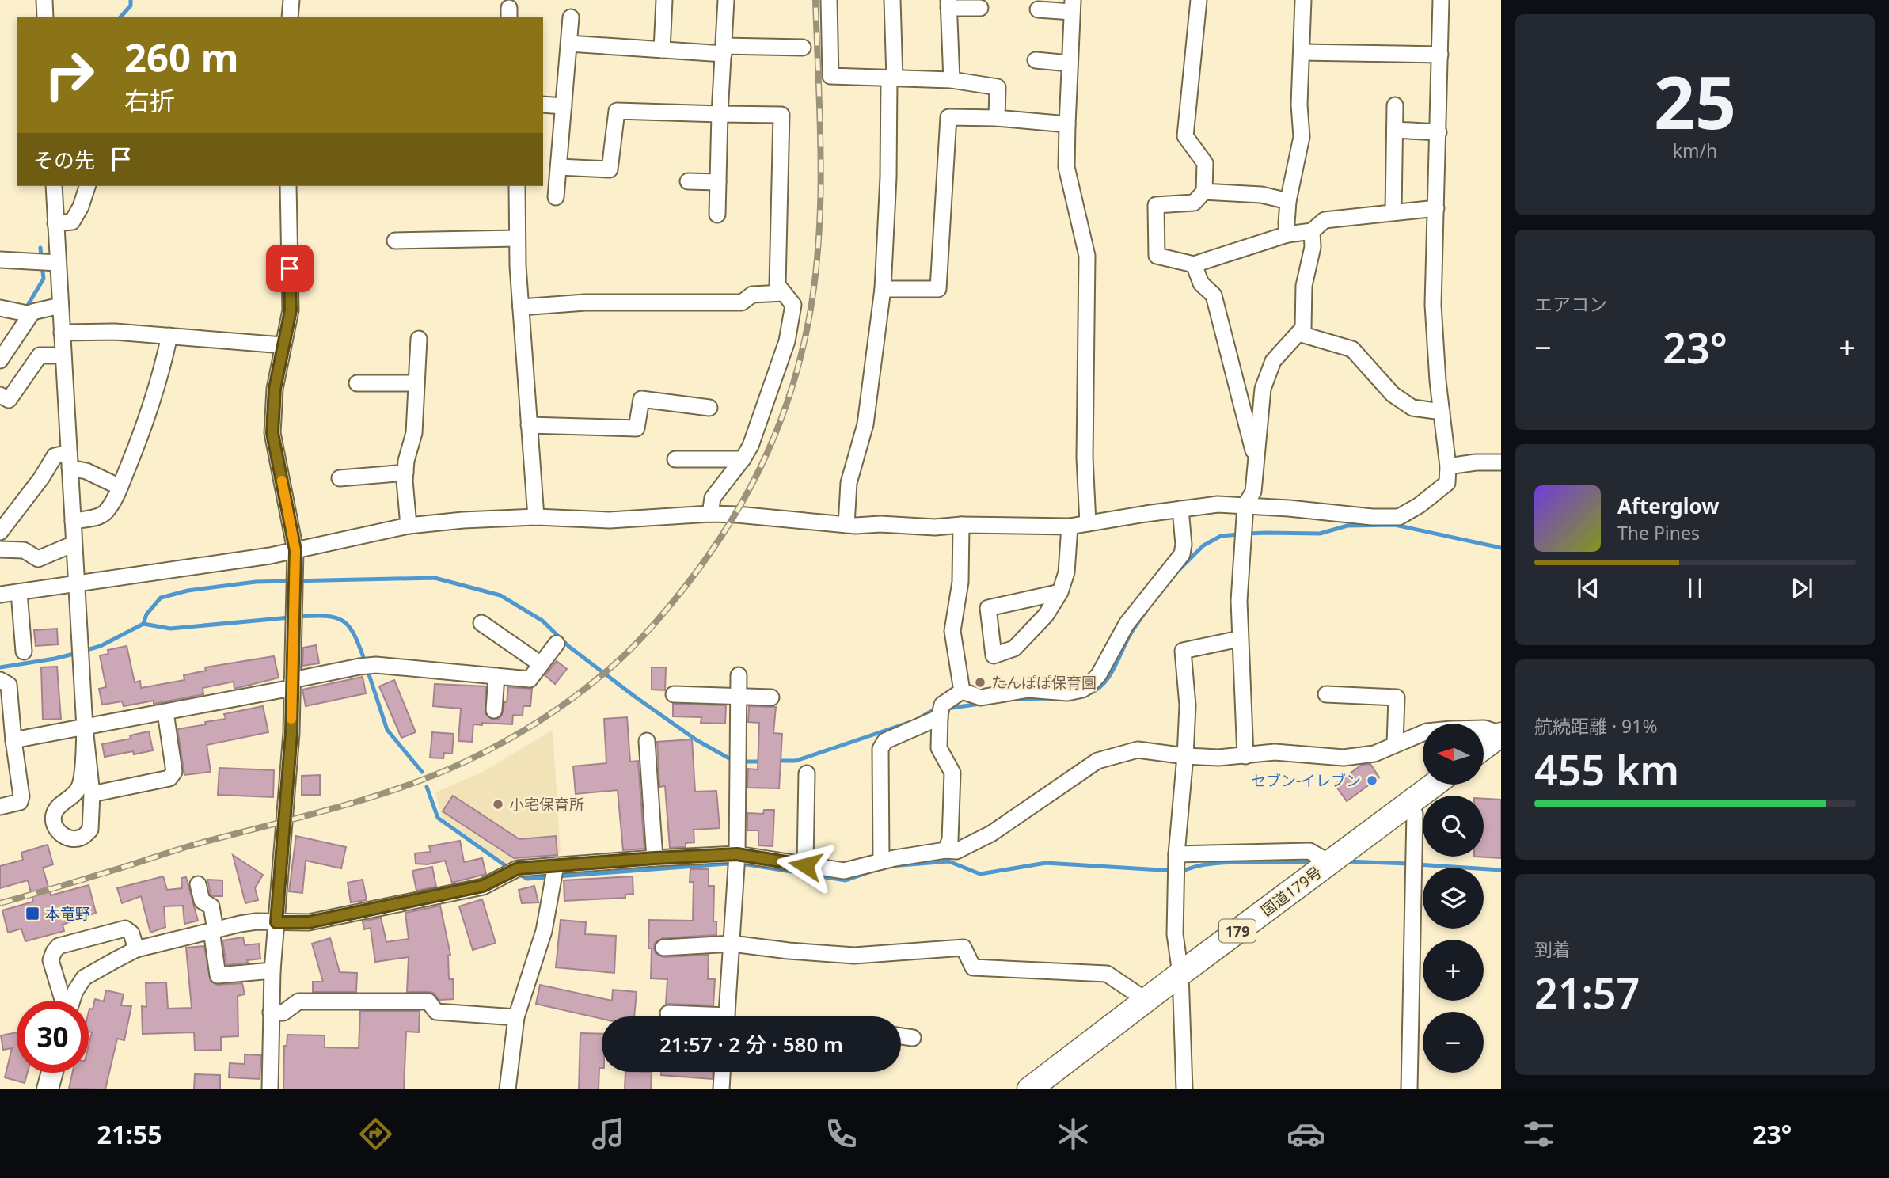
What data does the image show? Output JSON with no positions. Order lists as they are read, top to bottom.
{
  "streets": {
    "highway": ["国道179号", "179"]
  },
  "places": {
    "other": ["たんぽぽ保育園", "セブン-イレブン", "小宅保育所"],
    "transit": ["本竜野"]
  },
  "north": "left",
  "page": {
    "tile": [
      ["25", "km/h"],
      "エアコン",
      ["航続距離 · 91%", "455 km"],
      ["到着", "21:57"]
    ],
    "turn": ["260 m", "右折"],
    "then": "その先",
    "heat": ["−", "23°", "+"],
    "song": ["Afterglow", "The Pines"],
    "map_buttons": ["+", "−"],
    "limit": "30",
    "trip": "21:57 · 2 分 · 580 m",
    "tabs": ["21:55", "23°"]
  }
}
